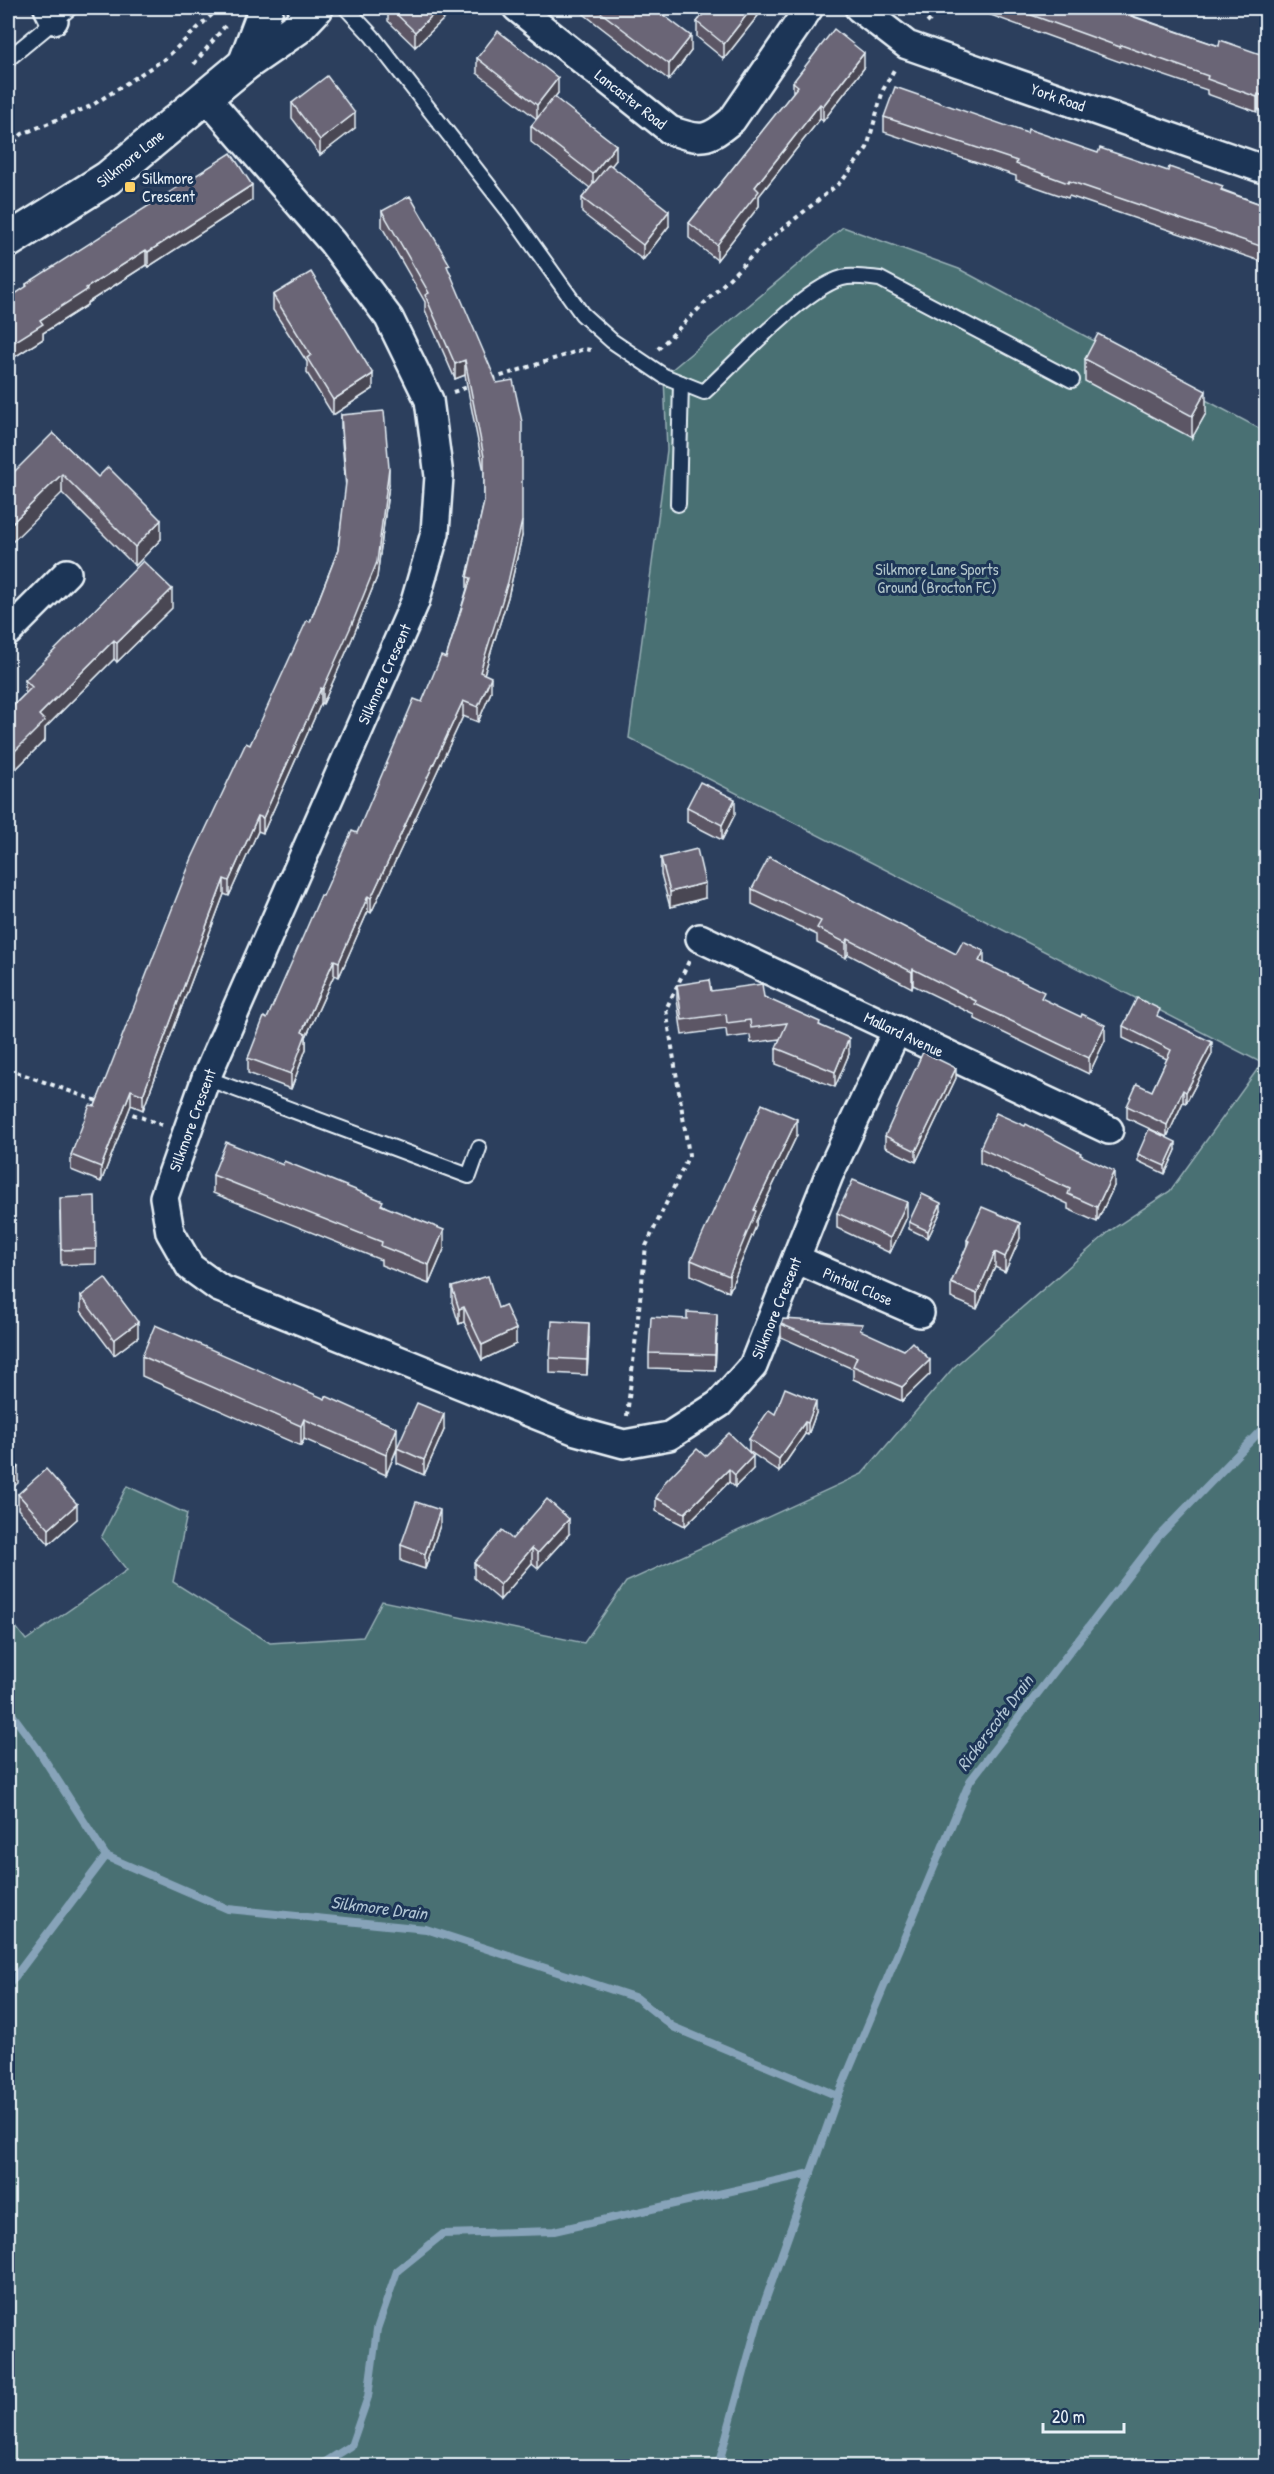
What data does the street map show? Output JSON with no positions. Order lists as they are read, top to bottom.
{
  "streets": {
    "street": [
      "York Road",
      "Lancaster Road",
      "Silkmore Lane",
      "Silkmore Crescent",
      "Mallard Avenue",
      "Pintail Close"
    ]
  },
  "crossings": [
    ["Silkmore Lane", "Silkmore Crescent"],
    ["Silkmore Crescent", "Mallard Avenue"],
    ["Silkmore Crescent", "Pintail Close"]
  ],
  "water": ["Rickerscote Drain", "Silkmore Drain"],
  "parks": ["Silkmore Lane Sports Ground (Brocton FC)"],
  "places": {
    "transit": ["Silkmore Crescent"]
  },
  "scale_bar": "20 m"
}
